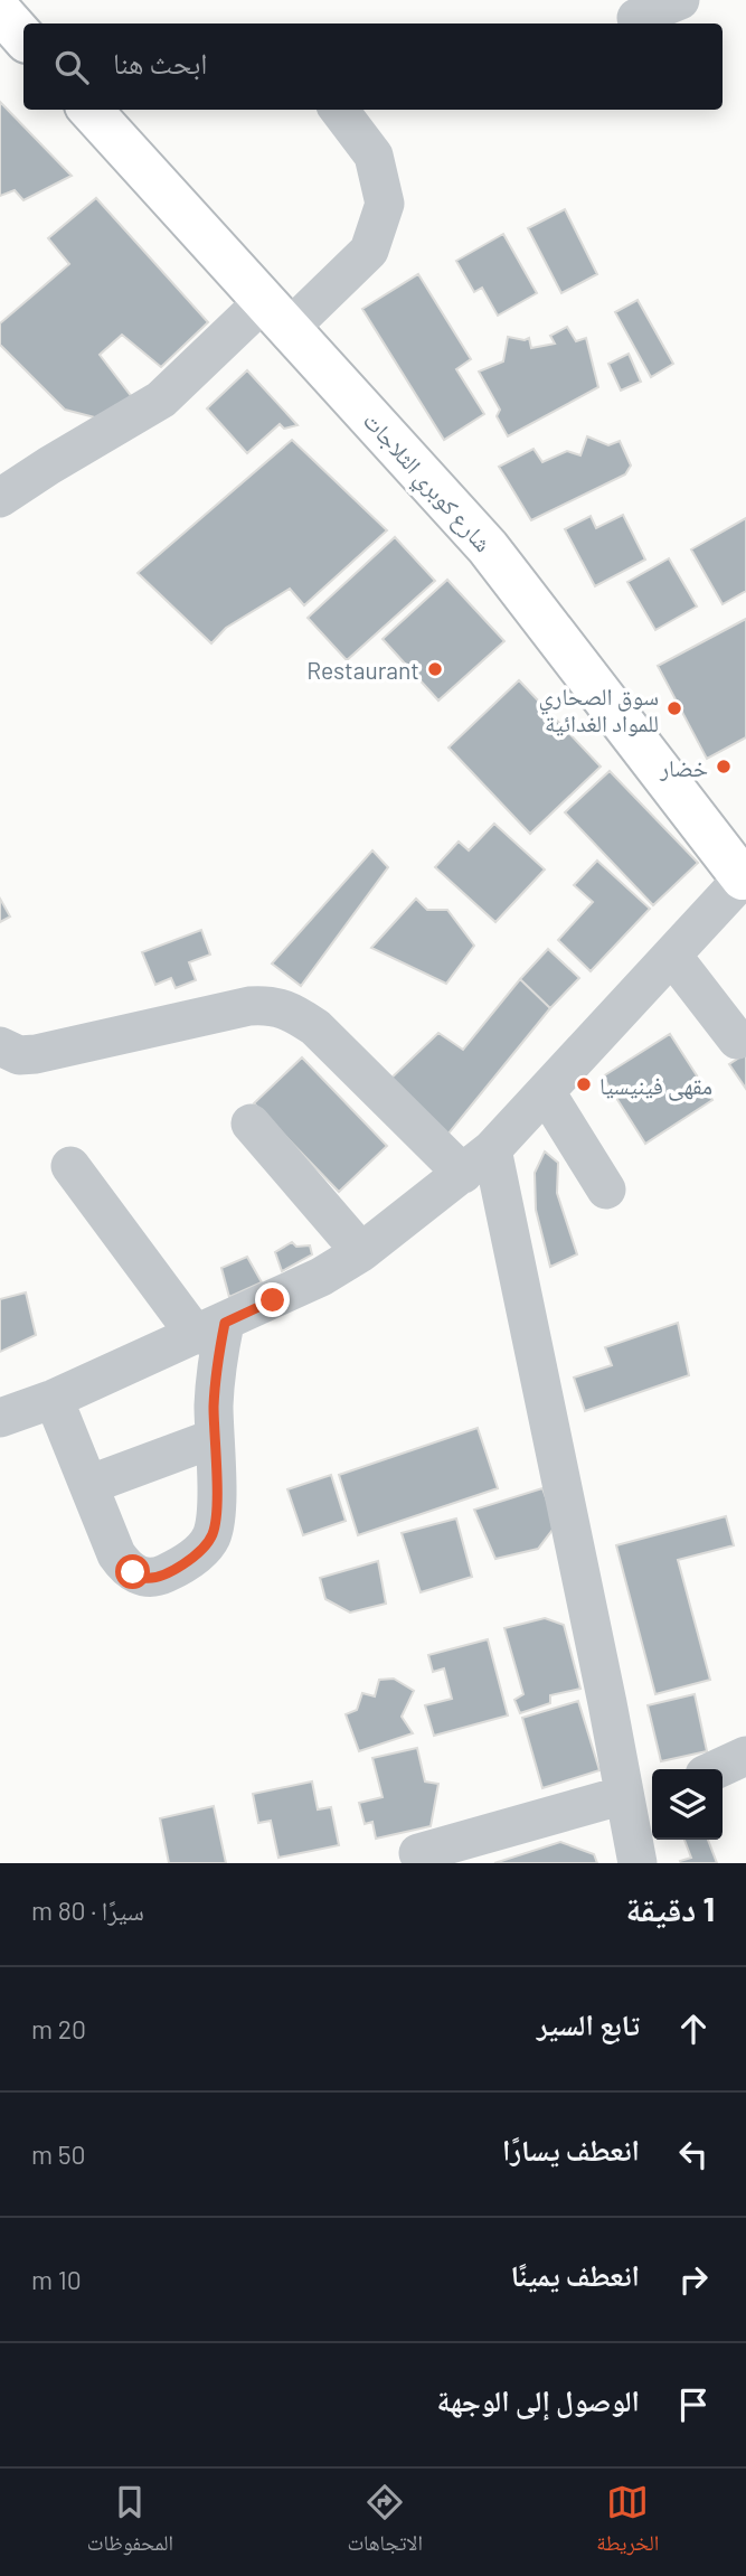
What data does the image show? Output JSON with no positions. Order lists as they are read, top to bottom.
{
  "streets": {
    "main road": ["شارع كوبري الثلاجات"]
  },
  "places": [
    "Restaurant",
    "سوق الصحاري للمواد الغدائية",
    "خضار",
    "مقهى فينيسيا"
  ],
  "page": {
    "search": "ابحث هنا",
    "heading": ["1 دقيقة", "سيرًا · 80 m"],
    "list": [
      ["تابع السير", "20 m"],
      ["انعطف يسارًا", "50 m"],
      ["انعطف يمينًا", "10 m"],
      "الوصول إلى الوجهة"
    ],
    "nav": ["الخريطة", "الاتجاهات", "المحفوظات"]
  }
}
